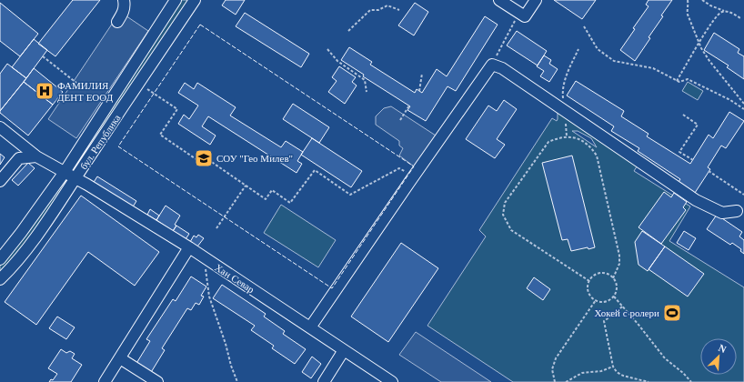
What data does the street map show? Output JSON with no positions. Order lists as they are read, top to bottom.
{
  "streets": {
    "street": ["бул. Република", "Хан Севар"]
  },
  "crossings": [
    ["бул. Република", "Хан Севар"]
  ],
  "places": {
    "hospital": ["ФАМИЛИЯ ДЕНТ ЕООД"],
    "school or university": ["СОУ \"Гео Милев\""],
    "sports": ["Хокей с ролери"]
  },
  "north": "top right"
}
